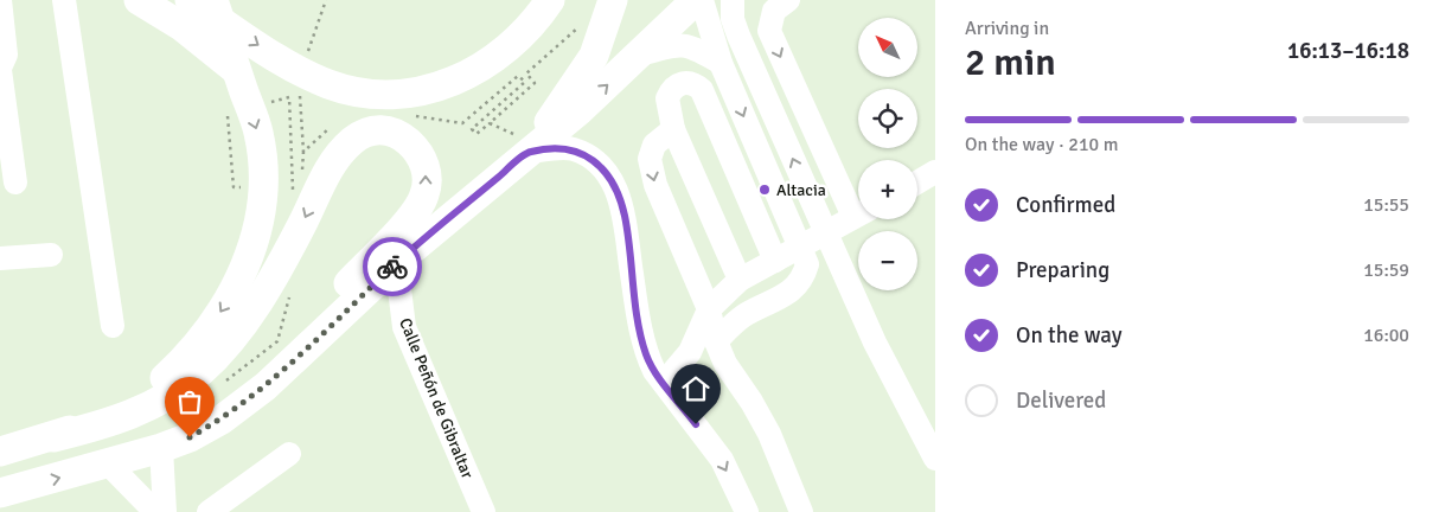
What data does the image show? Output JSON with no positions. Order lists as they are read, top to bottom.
{
  "streets": {
    "street": ["Calle Peñón de Gibraltar"]
  },
  "places": ["Altacia"],
  "north": "top left",
  "page": {
    "heading": ["2 min", "Arriving in", "16:13–16:18"],
    "map_buttons": ["+", "−"],
    "bar": "On the way · 210 m",
    "list": [
      ["Confirmed", "15:55"],
      ["Preparing", "15:59"],
      ["On the way", "16:00"],
      "Delivered"
    ]
  }
}
